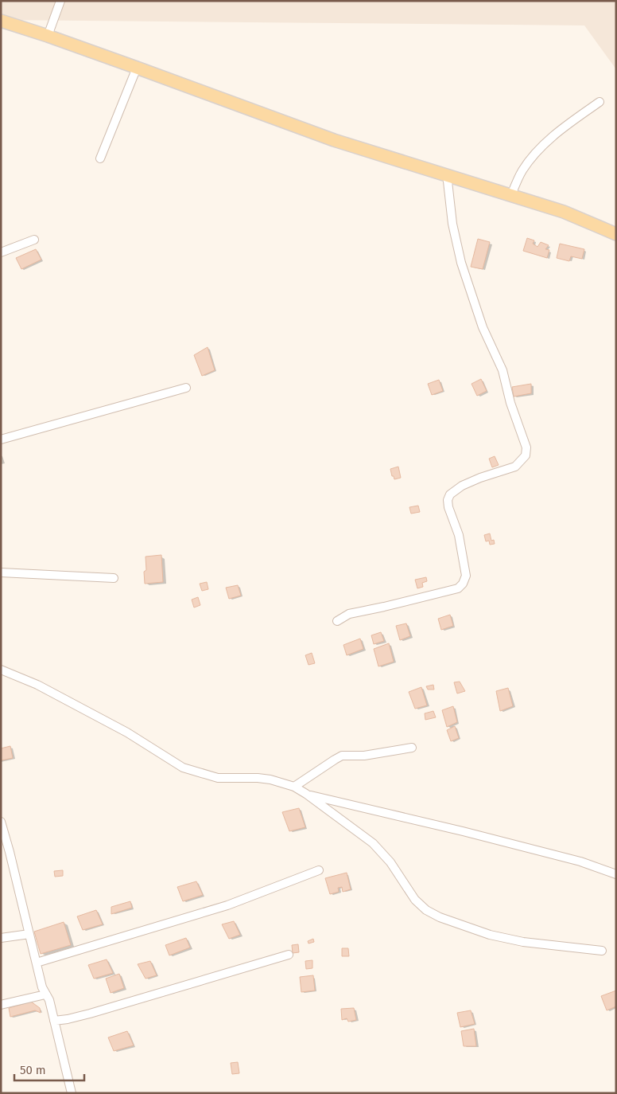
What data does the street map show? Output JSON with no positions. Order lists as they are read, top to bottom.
{
  "scale_bar": "50 m"
}
